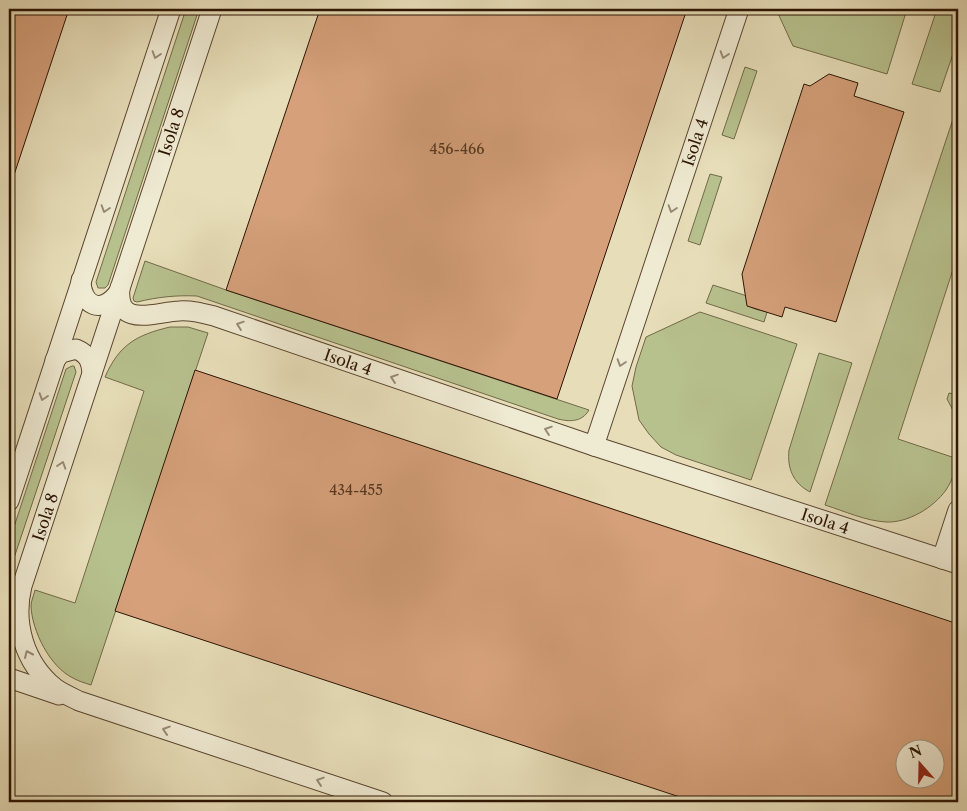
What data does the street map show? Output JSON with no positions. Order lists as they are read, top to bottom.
{
  "streets": {
    "lane": ["Isola 8", "Isola 4"]
  },
  "crossings": [
    ["Isola 8", "Isola 4"]
  ],
  "house_numbers": ["456-466", "434-455"],
  "north": "top"
}
